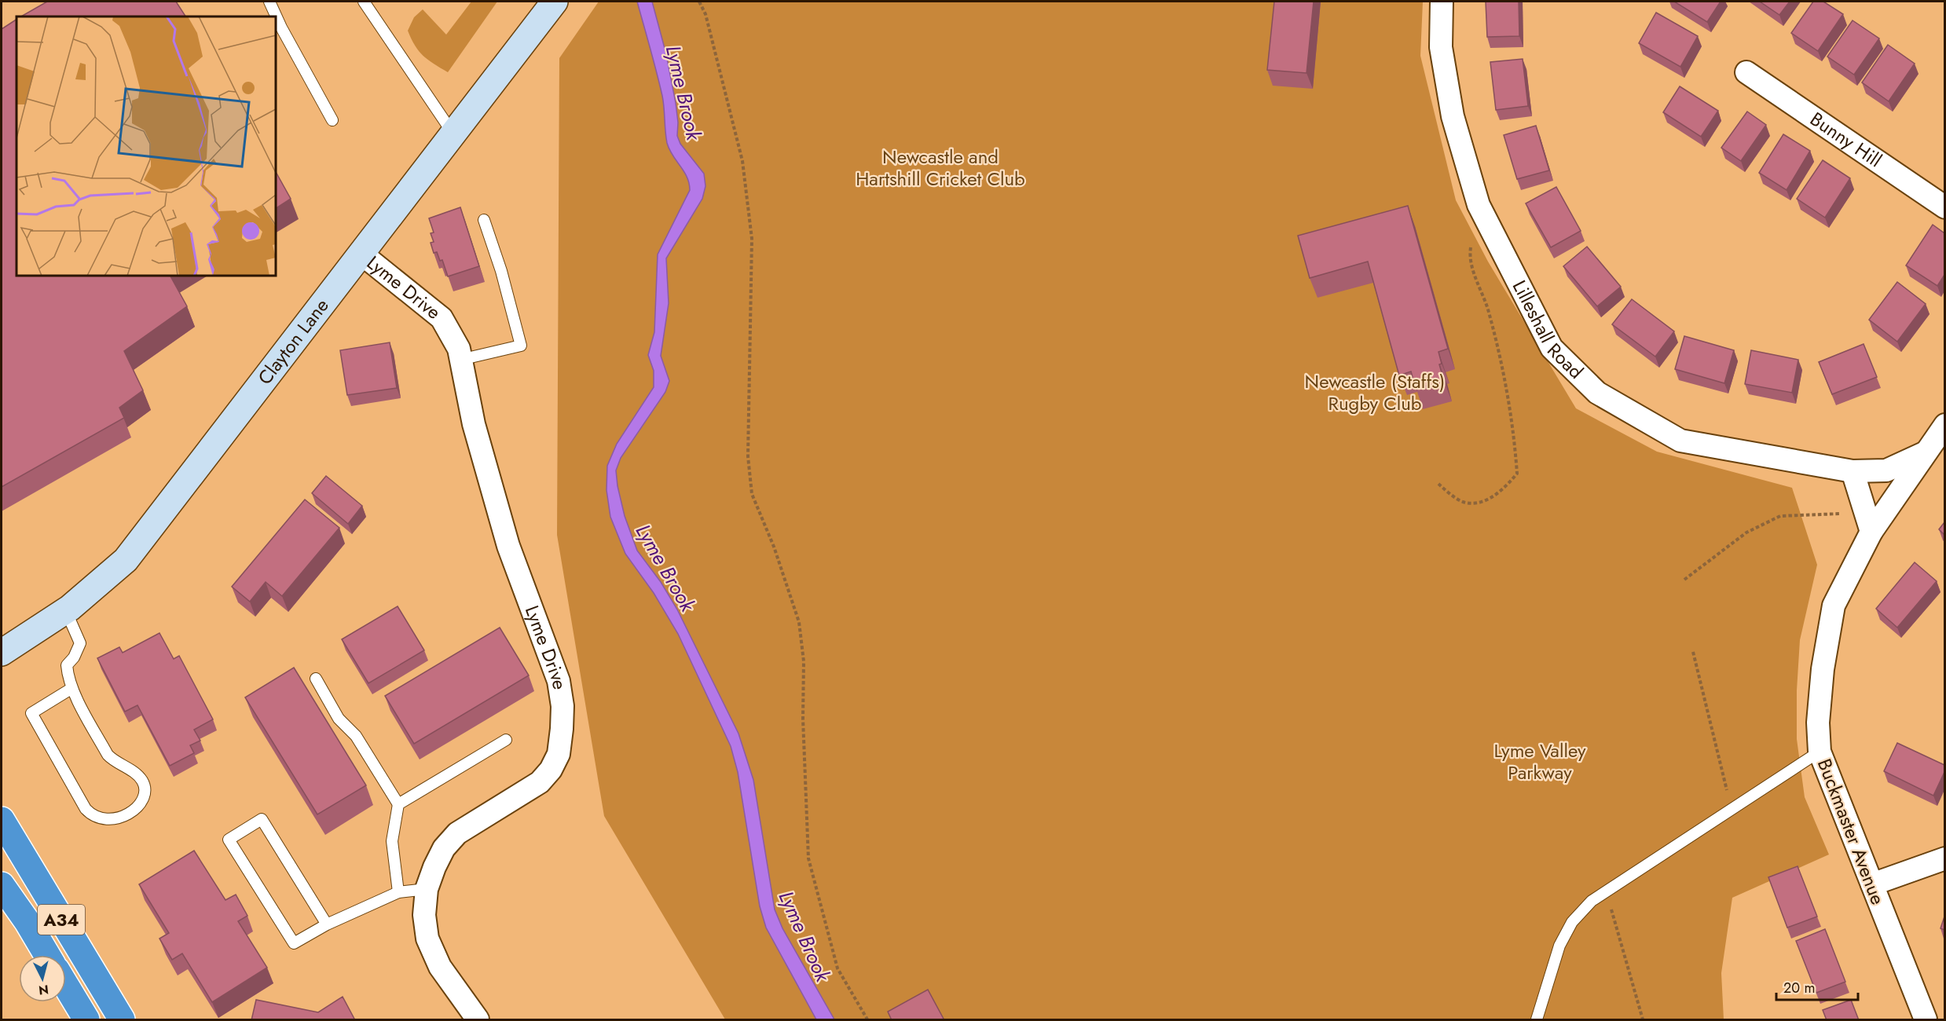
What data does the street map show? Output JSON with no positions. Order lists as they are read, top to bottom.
{
  "streets": {
    "highway": ["A34"],
    "street": [
      "Bunny Hill",
      "Lyme Drive",
      "Lilleshall Road",
      "Clayton Lane",
      "Buckmaster Avenue"
    ]
  },
  "crossings": [
    ["Lyme Drive", "Clayton Lane"],
    ["Lilleshall Road", "Buckmaster Avenue"]
  ],
  "water": ["Lyme Brook"],
  "parks": ["Newcastle and Hartshill Cricket Club", "Newcastle (Staffs) Rugby Club", "Lyme Valley Parkway"],
  "scale_bar": "20 m",
  "north": "bottom"
}
